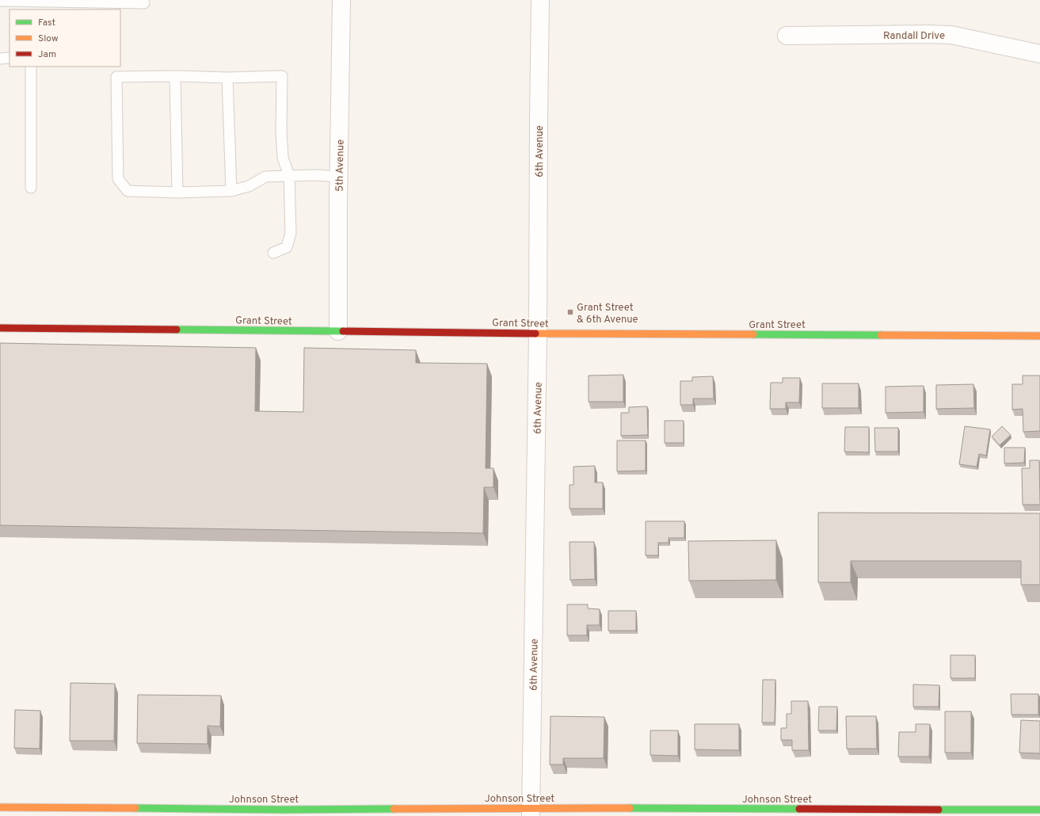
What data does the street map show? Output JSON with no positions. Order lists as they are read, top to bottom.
{
  "streets": {
    "street": [
      "Randall Drive",
      "6th Avenue",
      "5th Avenue",
      "Grant Street",
      "Johnson Street"
    ]
  },
  "crossings": [
    ["6th Avenue", "Grant Street"],
    ["6th Avenue", "Johnson Street"],
    ["5th Avenue", "Grant Street"]
  ],
  "places": {
    "transit": ["Grant Street & 6th Avenue"]
  },
  "legend": ["Fast", "Slow", "Jam"]
}
